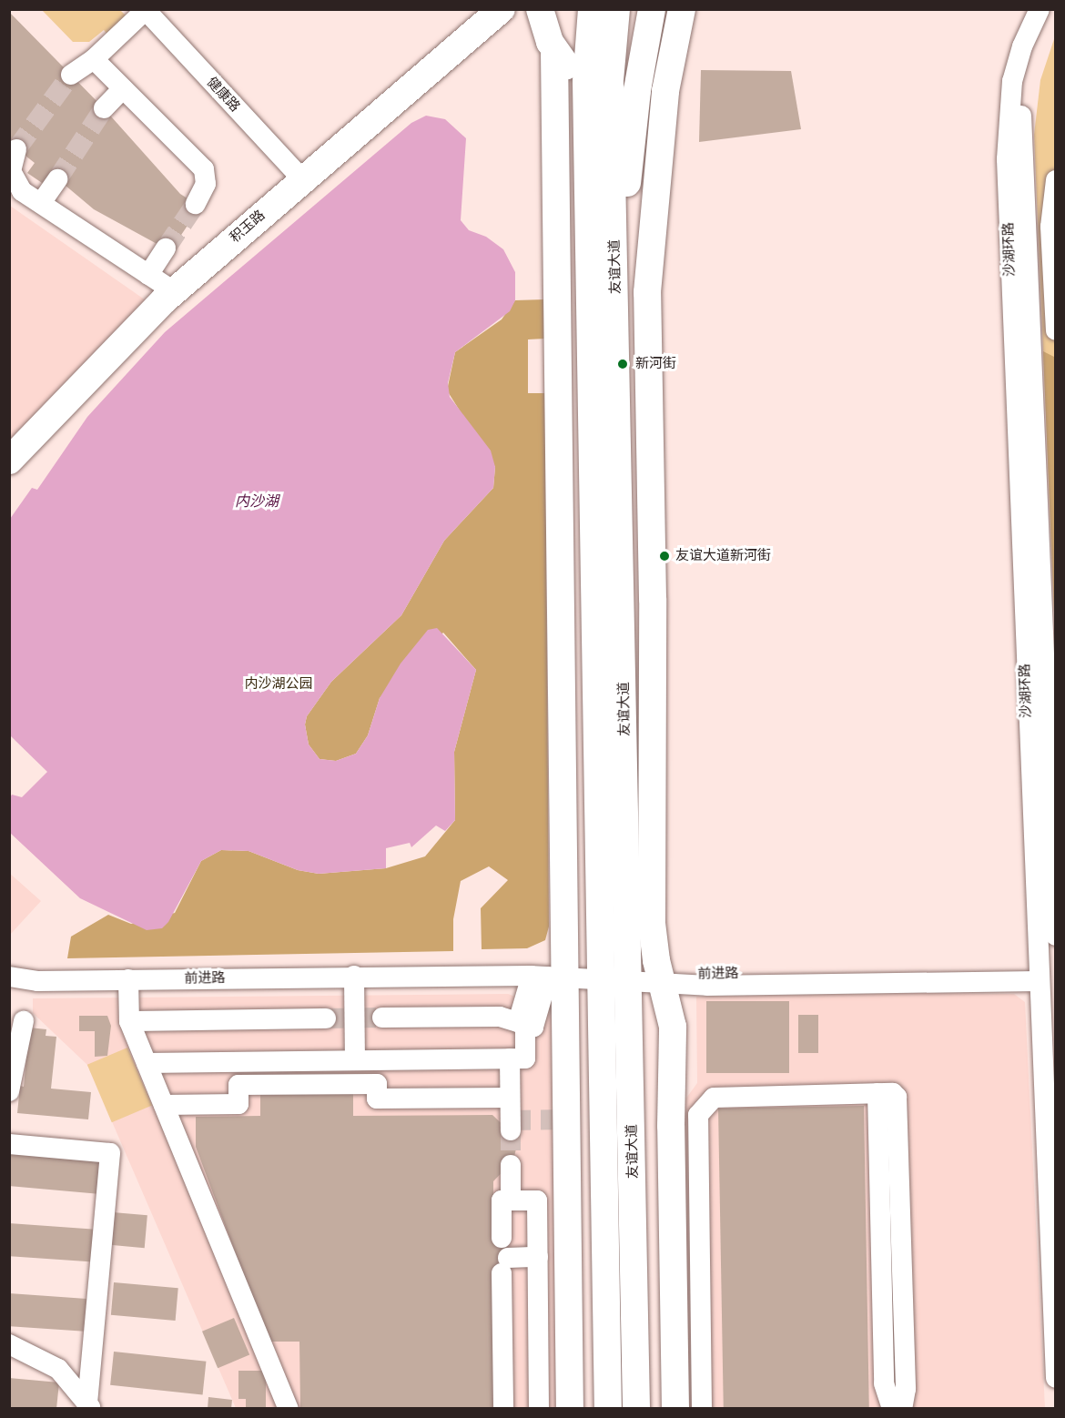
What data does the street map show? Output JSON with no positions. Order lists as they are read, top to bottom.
{
  "streets": {
    "main road": ["积玉路", "友谊大道"],
    "street": ["健康路", "沙湖环路", "前进路"]
  },
  "crossings": [
    ["健康路", "积玉路"],
    ["沙湖环路", "前进路"],
    ["友谊大道", "前进路"]
  ],
  "water": ["内沙湖"],
  "parks": ["内沙湖公园"],
  "places": ["新河街", "友谊大道新河街"]
}
